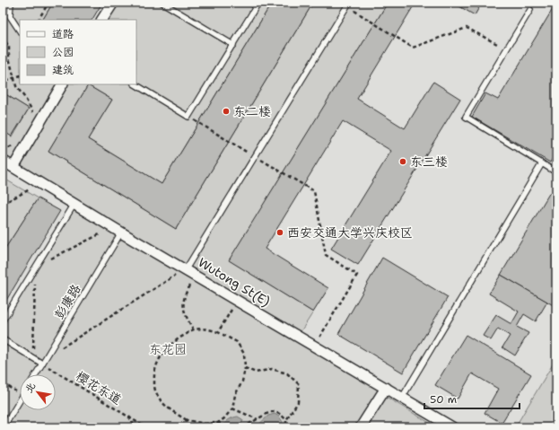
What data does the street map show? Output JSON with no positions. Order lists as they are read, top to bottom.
{
  "streets": {
    "street": ["Wutong St(E)"],
    "lane": ["彭康路"],
    "path": ["樱花东道"]
  },
  "crossings": [
    ["Wutong St(E)", "彭康路"],
    ["彭康路", "樱花东道"]
  ],
  "parks": ["东花园"],
  "places": ["东二楼", "东三楼", "西安交通大学兴庆校区"],
  "legend": ["道路", "公园", "建筑"],
  "scale_bar": "50 m",
  "north": "top left"
}
